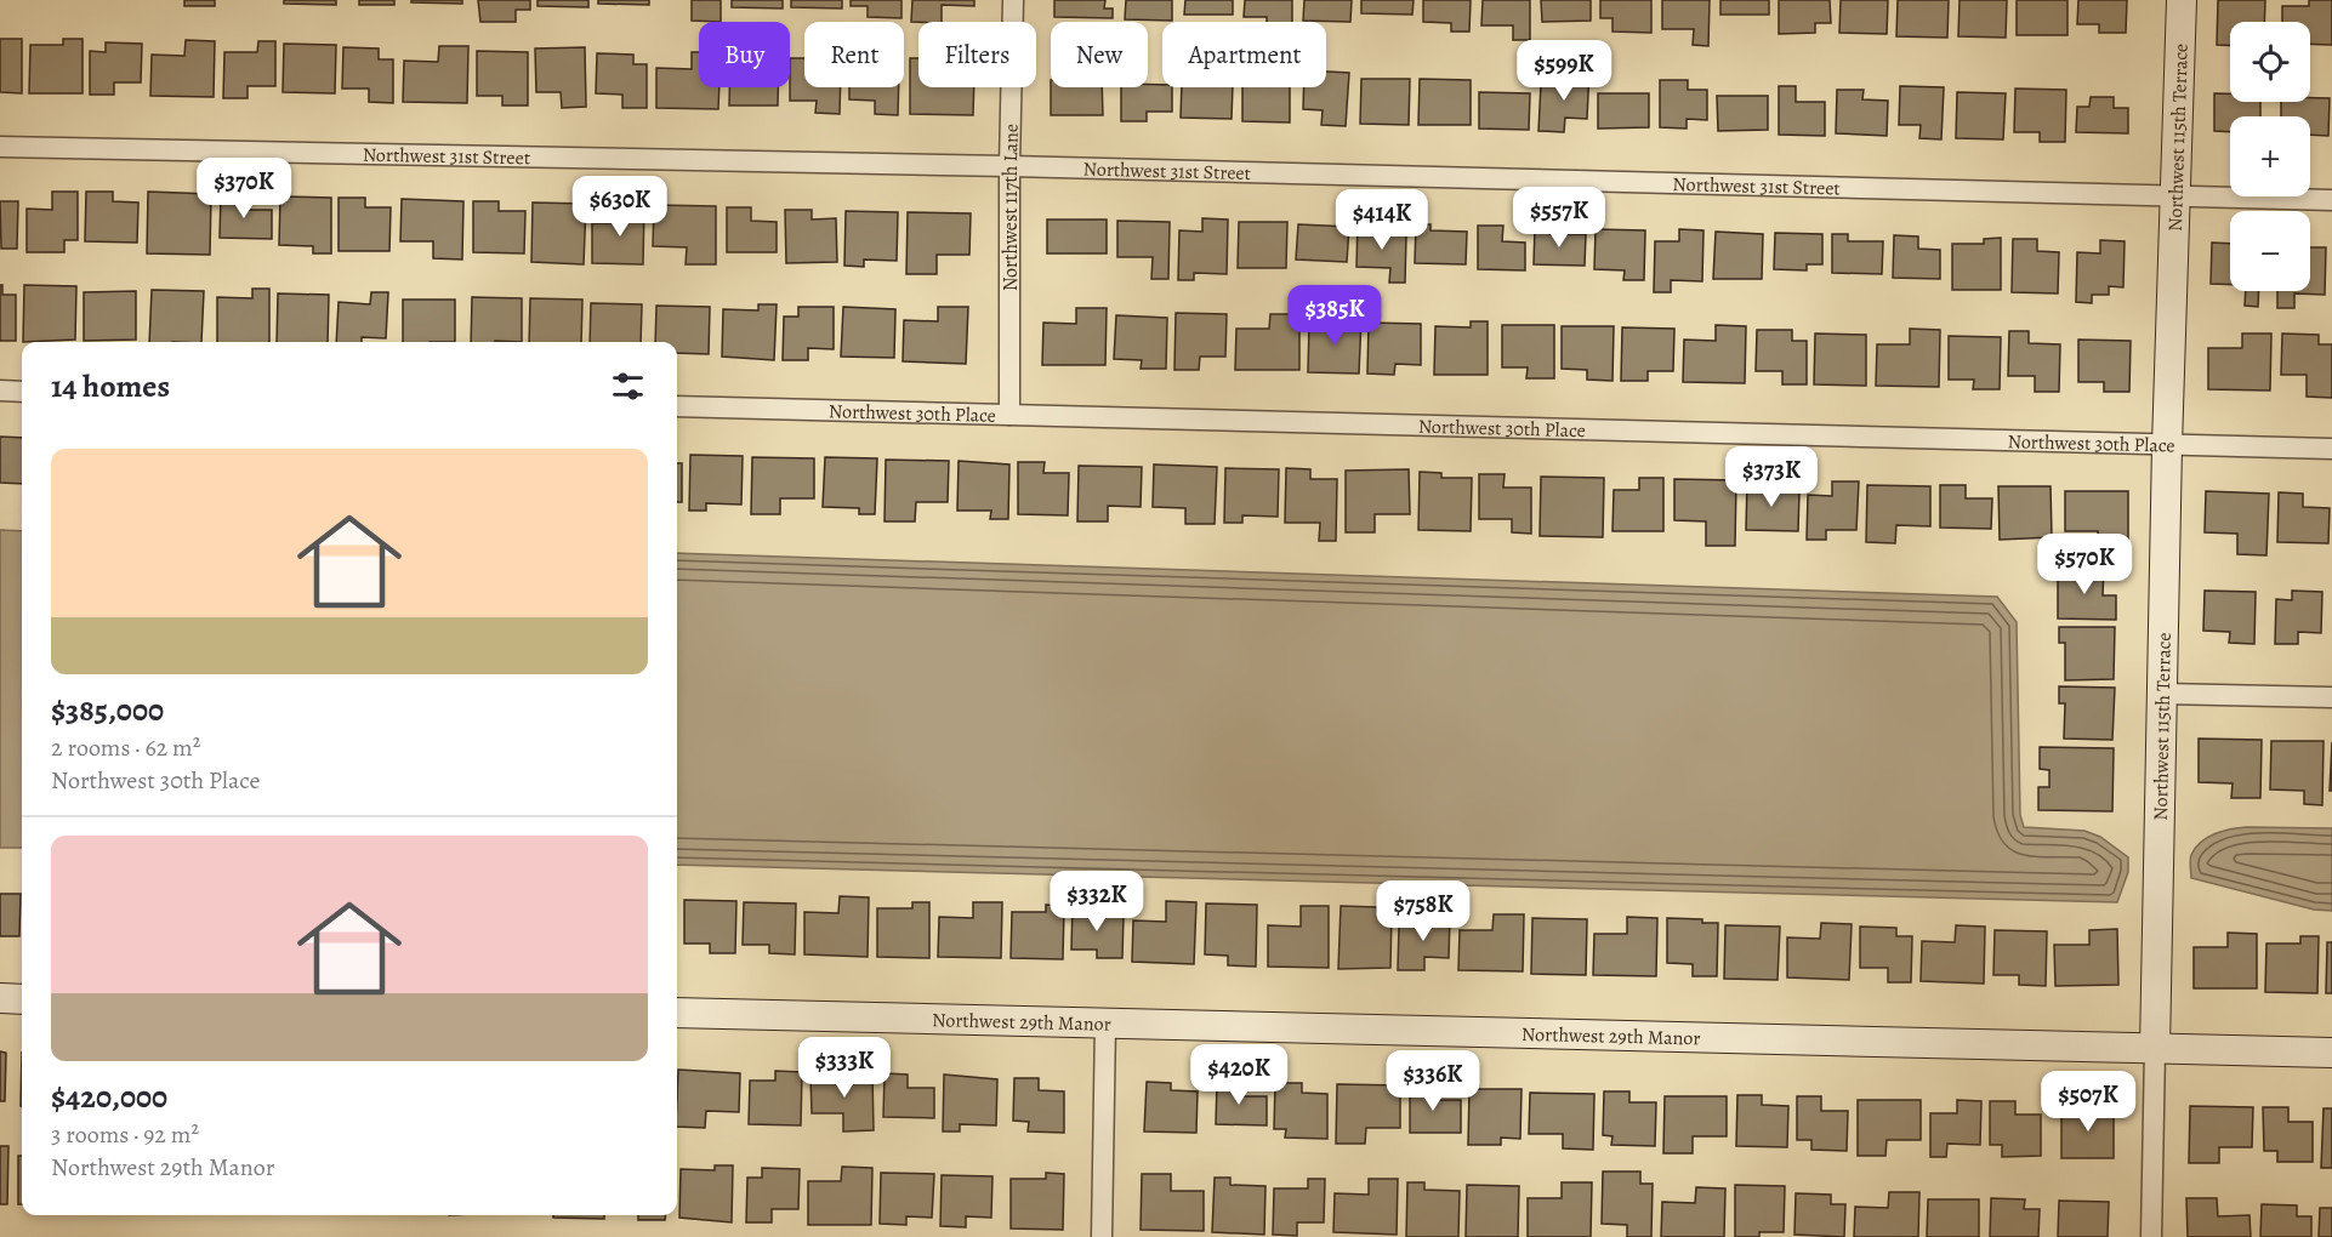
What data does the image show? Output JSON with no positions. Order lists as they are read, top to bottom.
{
  "streets": {
    "street": [
      "Northwest 115th Terrace",
      "Northwest 31st Street",
      "Northwest 117th Lane",
      "Northwest 30th Place",
      "Northwest 29th Manor"
    ]
  },
  "crossings": [
    ["Northwest 115th Terrace", "Northwest 31st Street"],
    ["Northwest 115th Terrace", "Northwest 30th Place"],
    ["Northwest 115th Terrace", "Northwest 29th Manor"],
    ["Northwest 31st Street", "Northwest 117th Lane"],
    ["Northwest 117th Lane", "Northwest 30th Place"]
  ],
  "page": {
    "map_buttons": ["+", "−"],
    "chip": [
      "Buy",
      "Rent",
      "Filters",
      "New",
      "Apartment"
    ],
    "price": [
      "$599K",
      "$370K",
      "$630K",
      "$557K",
      "$414K",
      "$385K",
      "$373K",
      "$570K",
      "$332K",
      "$758K",
      "$333K",
      "$420K",
      "$336K",
      "$507K"
    ],
    "heading": "14 homes",
    "list": [
      {
        "name": "$385,000",
        "note": "2 rooms · 62 m² · Northwest 30th Place"
      },
      {
        "name": "$420,000",
        "note": "3 rooms · 92 m² · Northwest 29th Manor"
      }
    ]
  }
}
